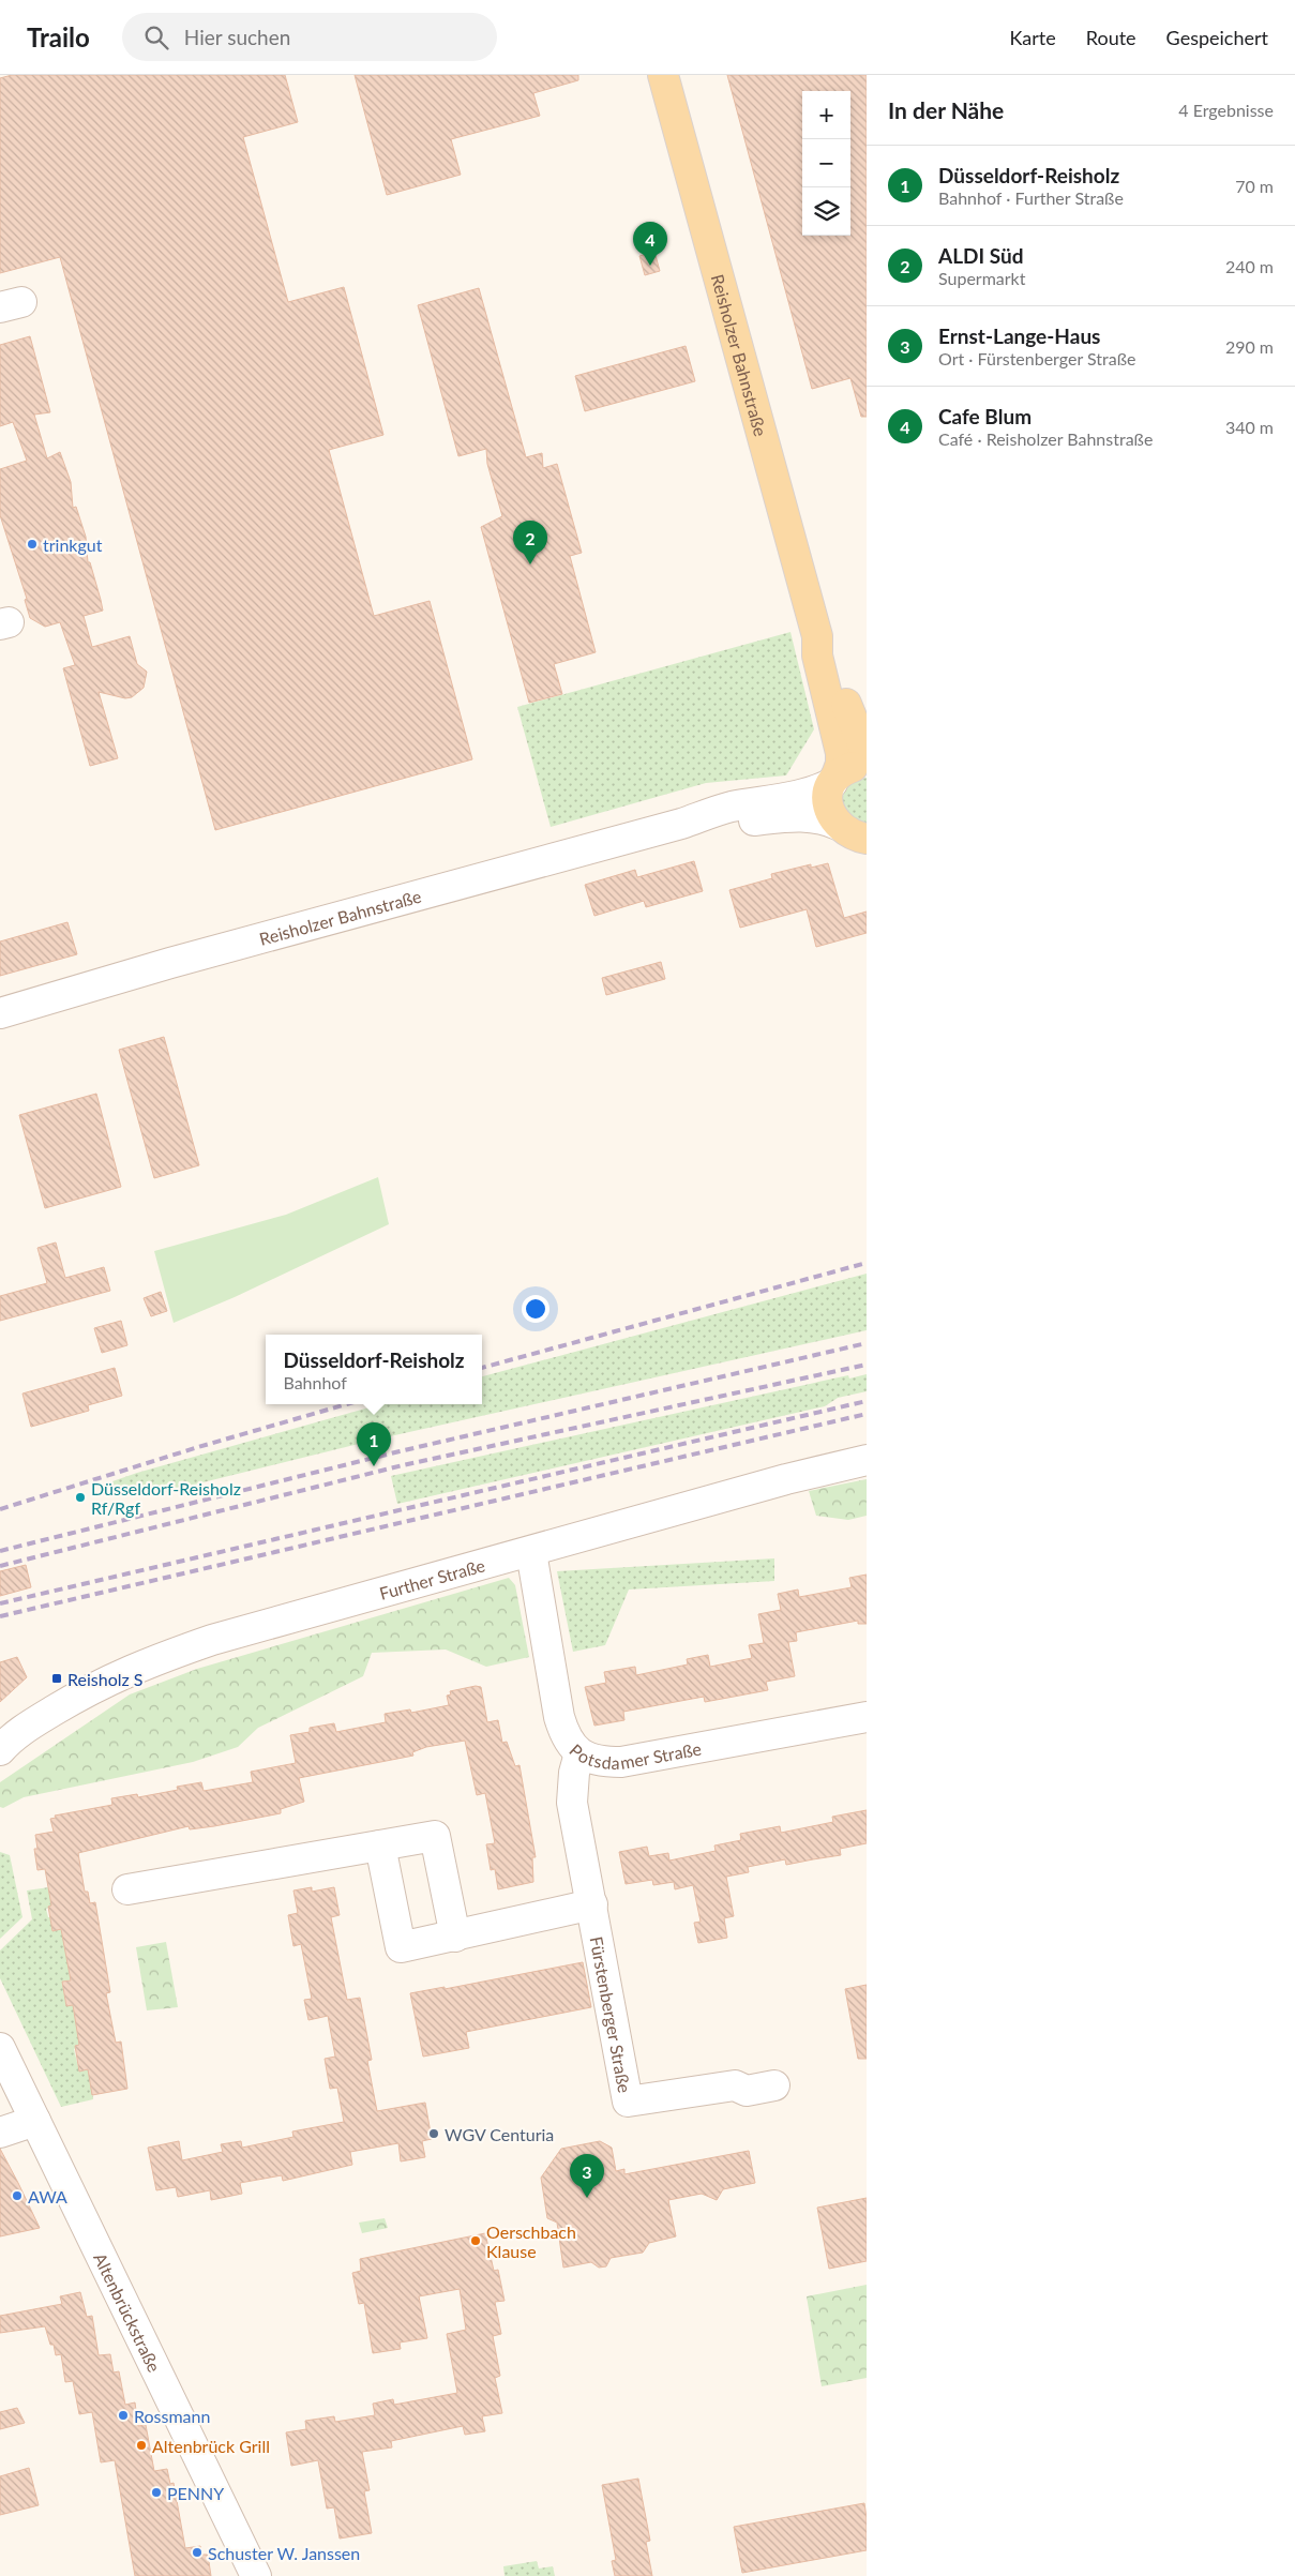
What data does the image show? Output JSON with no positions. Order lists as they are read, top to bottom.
{
  "streets": {
    "main road": ["Reisholzer Bahnstraße"],
    "street": [
      "Further Straße",
      "Potsdamer Straße",
      "Fürstenberger Straße",
      "Altenbrückstraße"
    ]
  },
  "crossings": [
    ["Further Straße", "Potsdamer Straße"],
    ["Potsdamer Straße", "Fürstenberger Straße"]
  ],
  "places": {
    "other": [
      "trinkgut",
      "Düsseldorf-Reisholz Rf/Rgf",
      "WGV Centuria",
      "AWA",
      "Oerschbach Klause",
      "Rossmann",
      "Altenbrück Grill",
      "PENNY",
      "Schuster W. Janssen"
    ],
    "transit": ["Reisholz S"]
  },
  "page": {
    "header": "Trailo",
    "search": "Hier suchen",
    "nav": ["Karte", "Route", "Gespeichert"],
    "heading": ["In der Nähe", "4 Ergebnisse"],
    "map_buttons": ["+", "−"],
    "list": [
      {
        "mark": "1",
        "name": "Düsseldorf-Reisholz",
        "note": "Bahnhof · Further Straße",
        "value": "70 m"
      },
      {
        "mark": "2",
        "name": "ALDI Süd",
        "note": "Supermarkt",
        "value": "240 m"
      },
      {
        "mark": "3",
        "name": "Ernst-Lange-Haus",
        "note": "Ort · Fürstenberger Straße",
        "value": "290 m"
      },
      {
        "mark": "4",
        "name": "Cafe Blum",
        "note": "Café · Reisholzer Bahnstraße",
        "value": "340 m"
      }
    ],
    "pins": [
      "4",
      "2",
      "1",
      "3"
    ],
    "popup": ["Düsseldorf-Reisholz", "Bahnhof"]
  }
}
